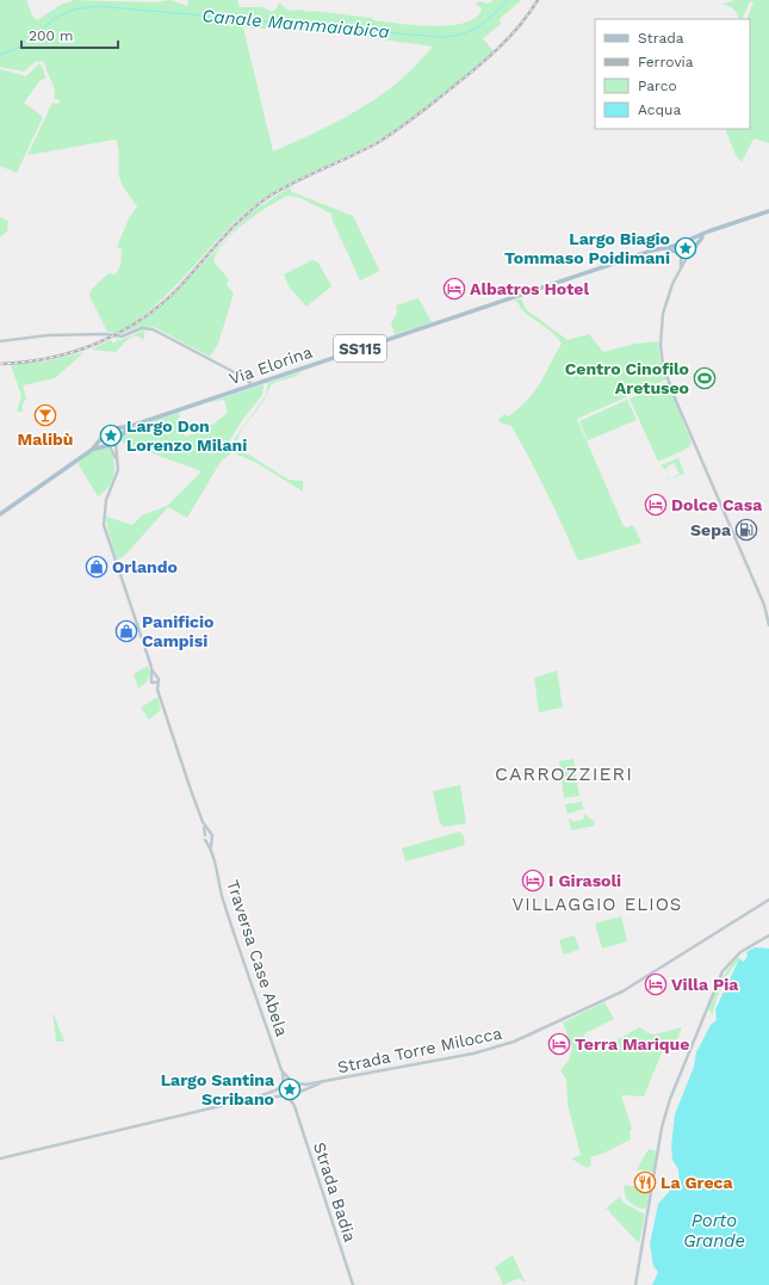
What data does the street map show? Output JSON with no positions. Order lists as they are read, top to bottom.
{
  "streets": {
    "main road": ["SS115", "Via Elorina"],
    "street": ["Traversa Case Abela", "Strada Torre Milocca", "Strada Badia"]
  },
  "districts": ["CARROZZIERI", "VILLAGGIO ELIOS"],
  "water": ["Canale Mammaiabica", "Porto Grande"],
  "places": {
    "place": ["Largo Biagio Tommaso Poidimani", "Largo Don Lorenzo Milani", "Largo Santina Scribano"],
    "hotel": [
      "Albatros Hotel",
      "Dolce Casa",
      "I Girasoli",
      "Villa Pia",
      "Terra Marique"
    ],
    "sports": ["Centro Cinofilo Aretuseo"],
    "bar": ["Malibù"],
    "fuel station": ["Sepa"],
    "shop": ["Orlando", "Panificio Campisi"],
    "restaurant": ["La Greca"]
  },
  "legend": [
    "Strada",
    "Ferrovia",
    "Parco",
    "Acqua"
  ],
  "scale_bar": "200 m"
}
